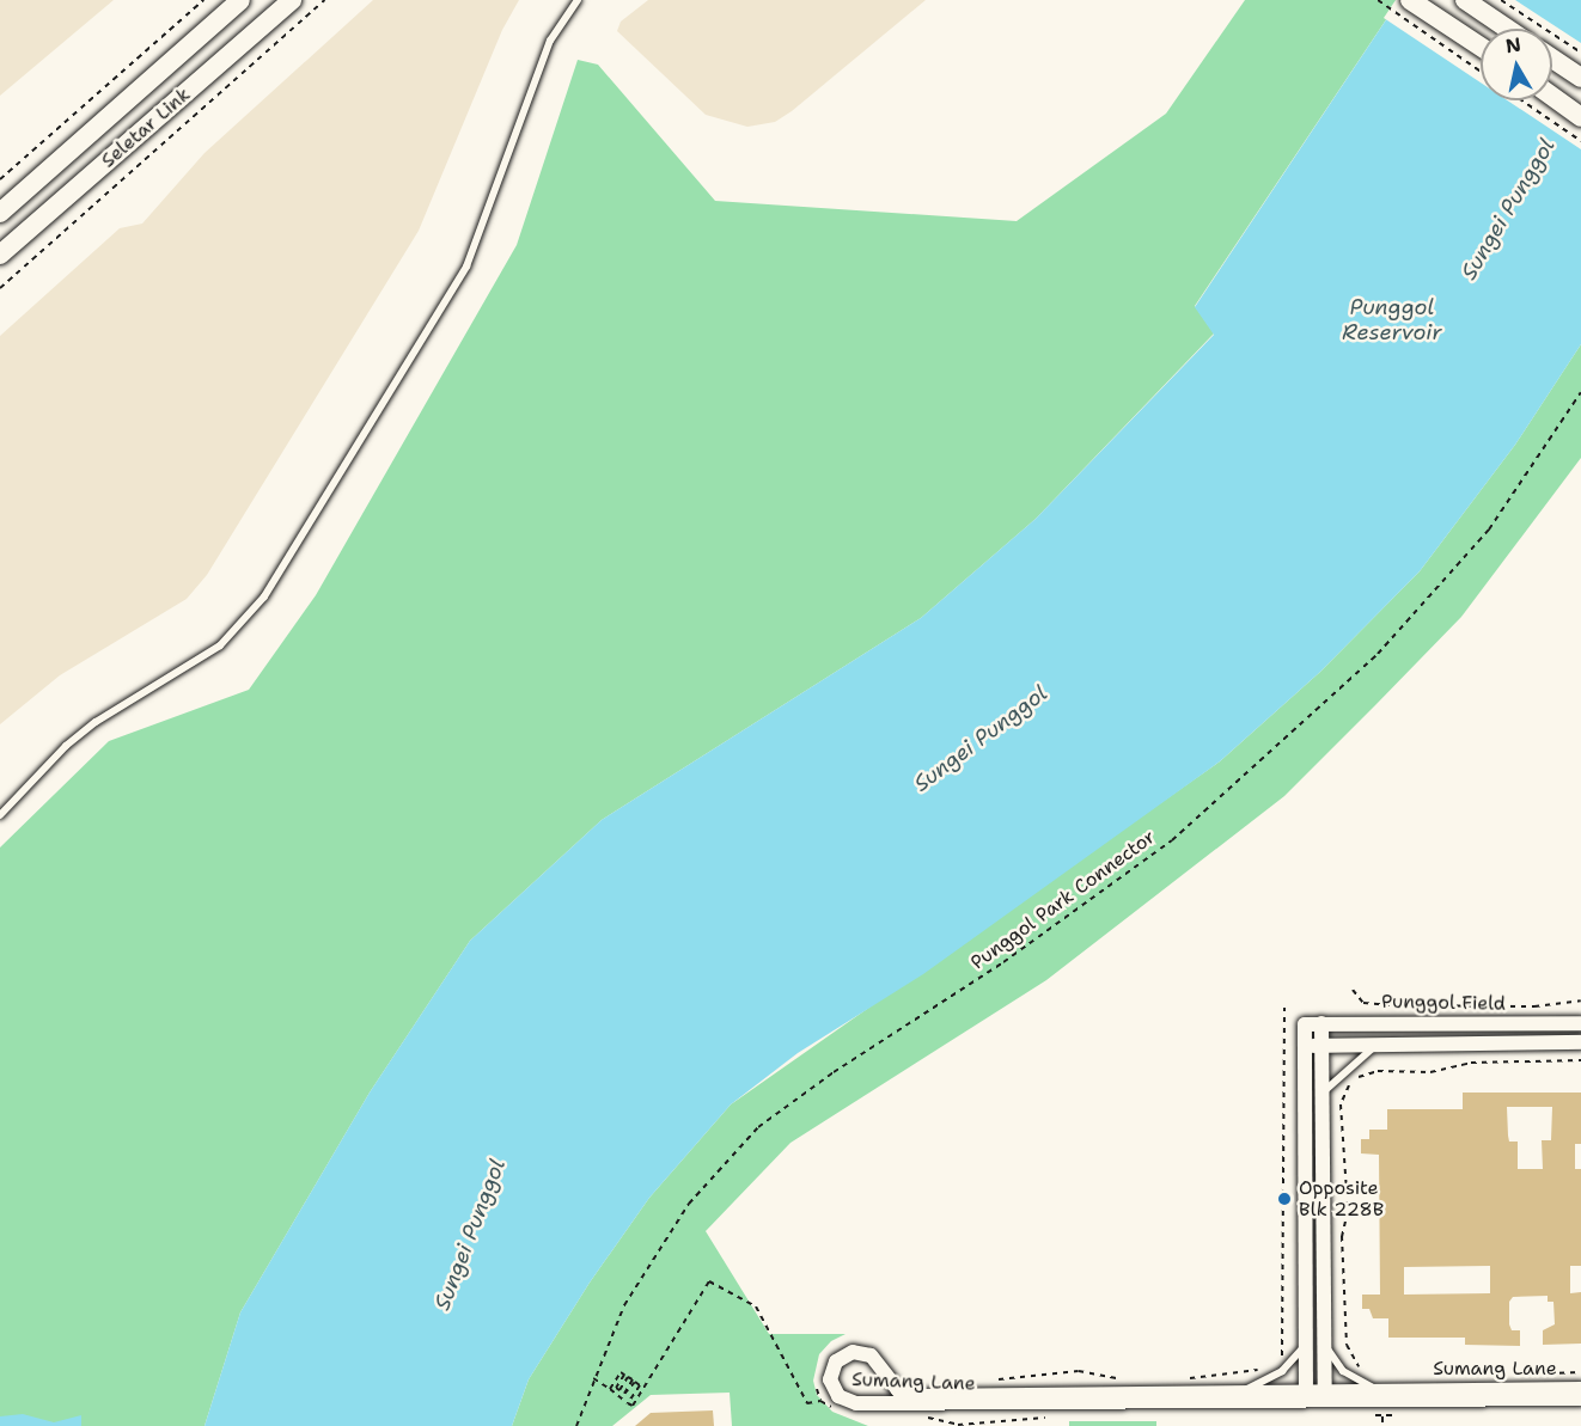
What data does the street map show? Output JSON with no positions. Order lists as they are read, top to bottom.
{
  "streets": {
    "main road": ["Seletar Link"],
    "street": ["Punggol Field", "Sumang Lane"],
    "path": ["Punggol Park Connector"]
  },
  "water": ["Sungei Punggol", "Punggol Reservoir"],
  "places": ["Opposite Blk 228B"],
  "north": "top"
}
